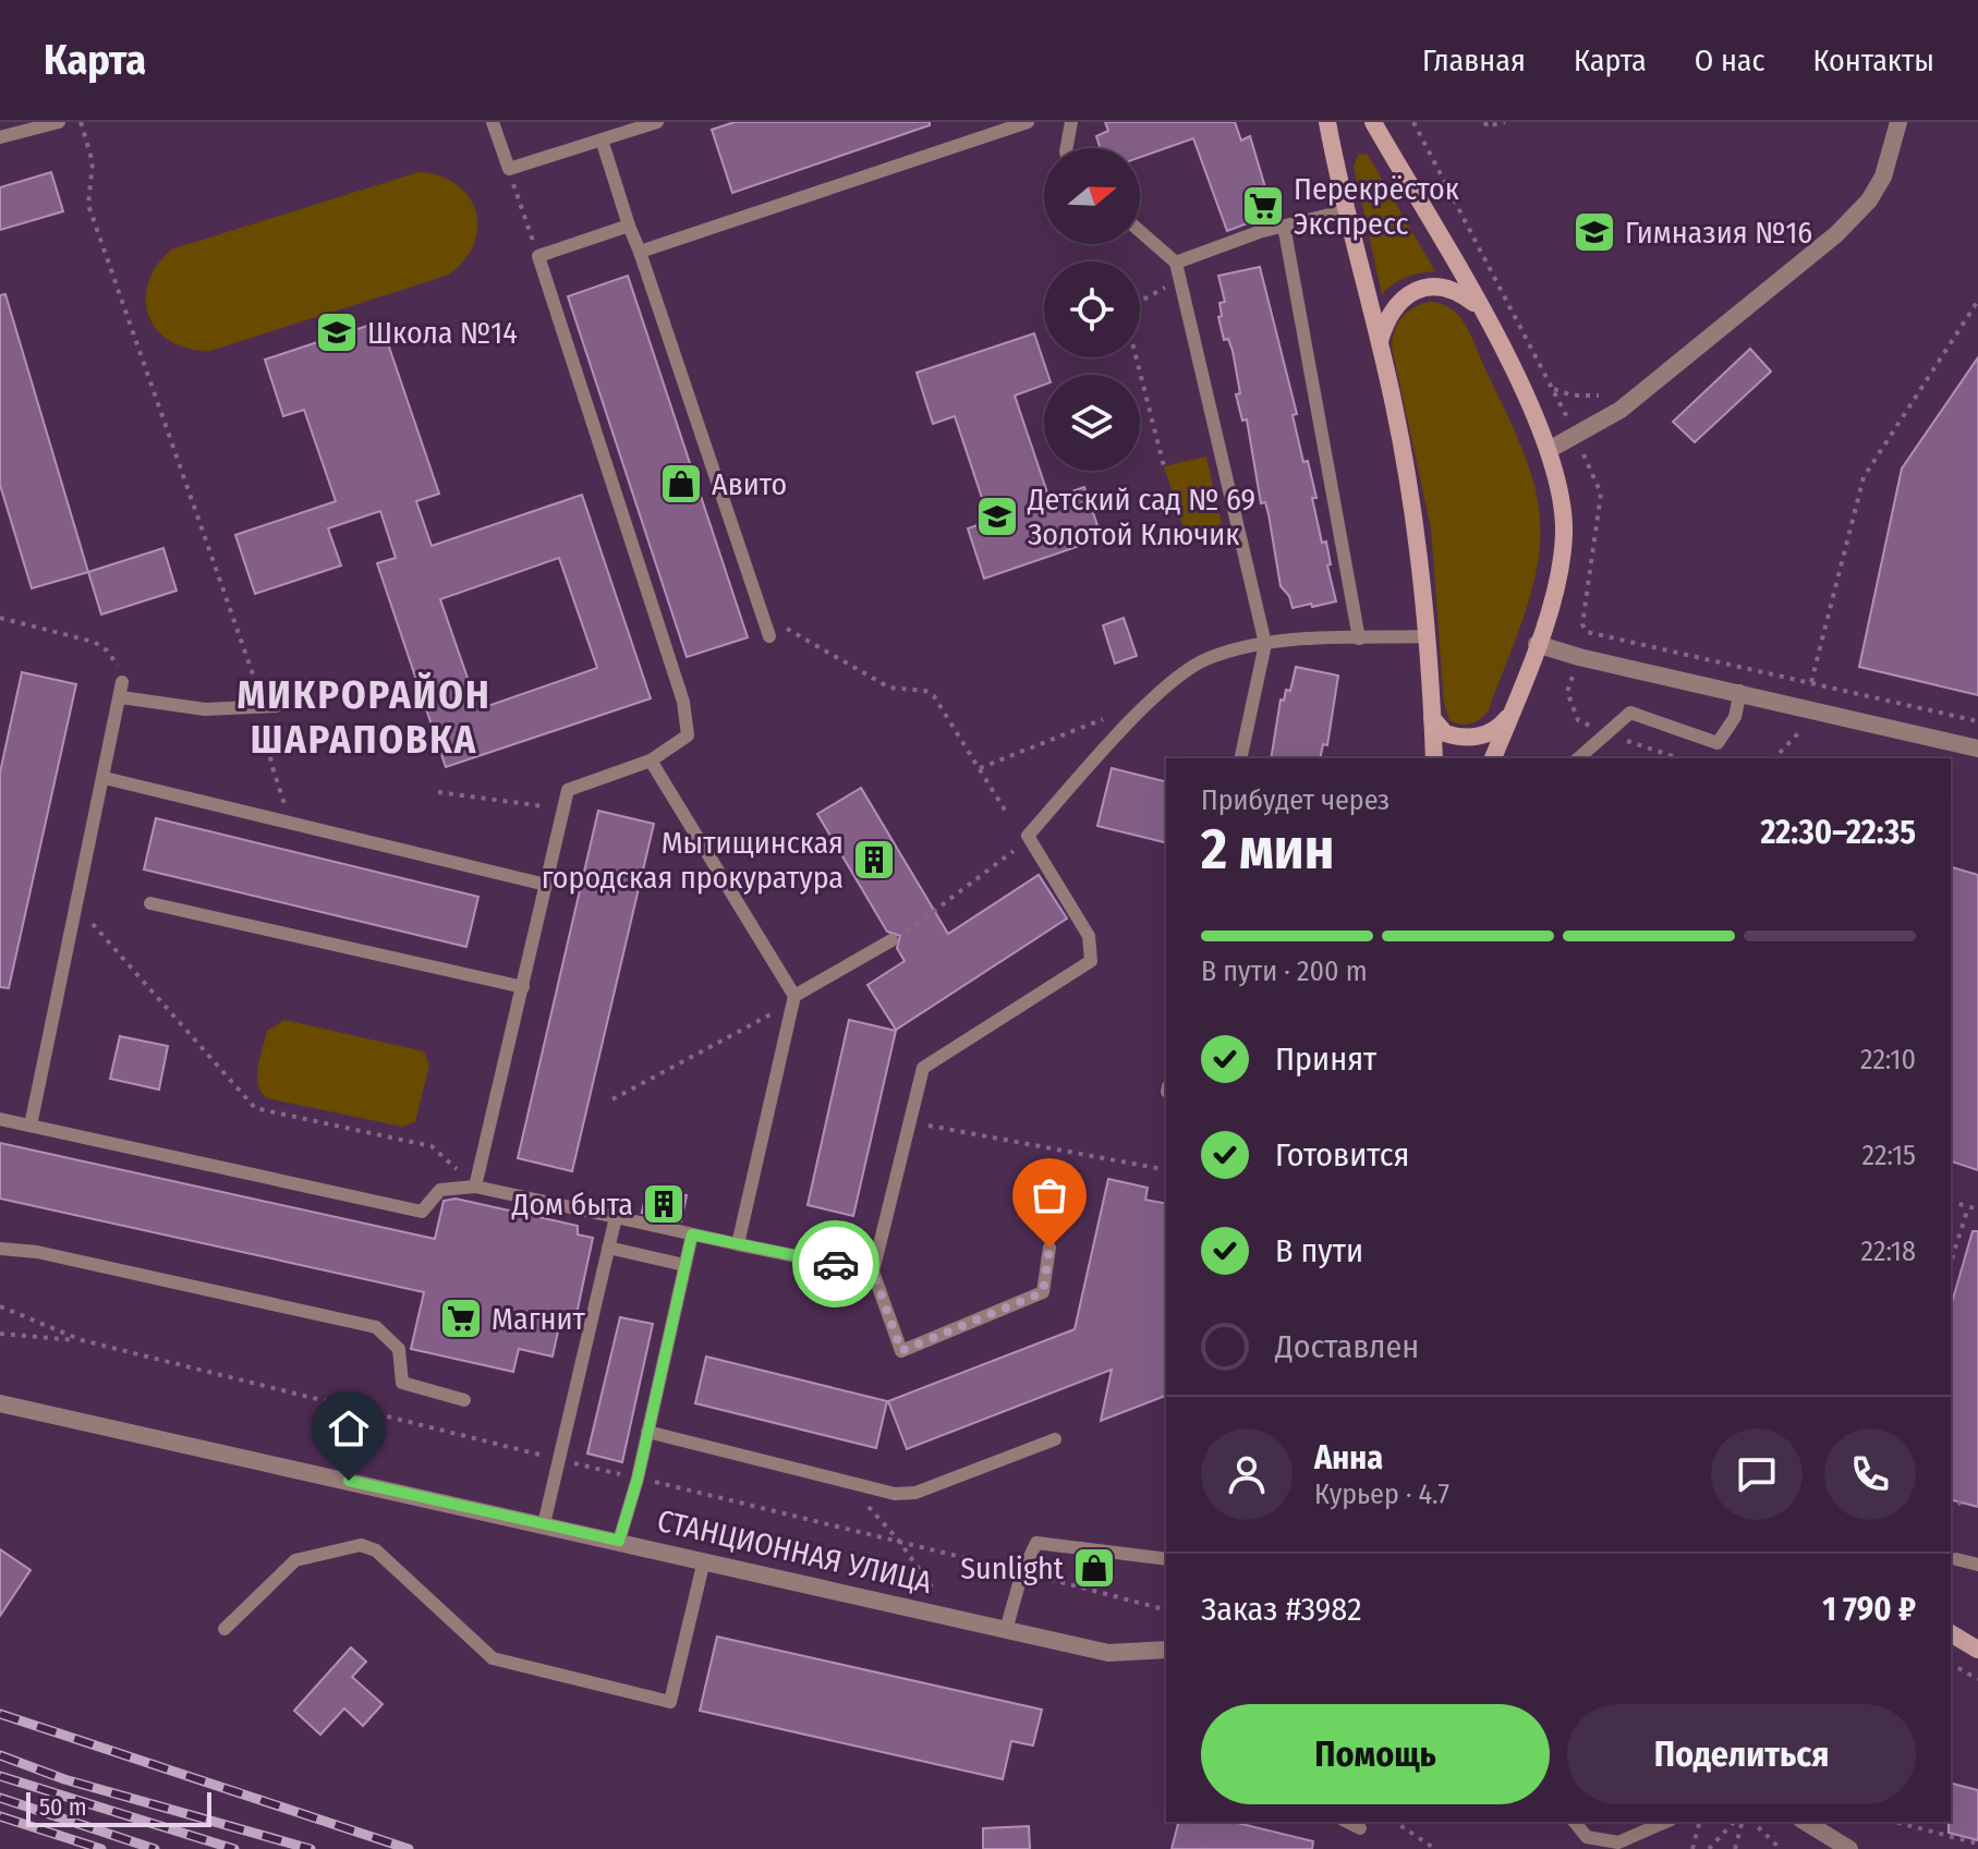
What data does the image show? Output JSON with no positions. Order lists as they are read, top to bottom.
{
  "streets": {
    "street": ["СТАНЦИОННАЯ УЛИЦА"]
  },
  "districts": ["МИКРОРАЙОН ШАРАПОВКА"],
  "places": {
    "supermarket": ["Перекрёсток Экспресс", "Магнит"],
    "school or university": ["Гимназия №16", "Школа №14", "Детский сад № 69 Золотой Ключик"],
    "shop": ["Авито", "Sunlight"],
    "building": ["Мытищинская городская прокуратура", "Дом быта"]
  },
  "scale_bar": "50 m",
  "north": "right",
  "page": {
    "header": "Карта",
    "nav": [
      "Главная",
      "Карта",
      "О нас",
      "Контакты"
    ],
    "heading": ["2 мин", "Прибудет через", "22:30–22:35"],
    "panel": [
      "Анна",
      "Курьер · 4.7",
      "Заказ #3982",
      "1 790 ₽"
    ],
    "bar": "В пути · 200 m",
    "list": [
      ["Принят", "22:10"],
      ["Готовится", "22:15"],
      ["В пути", "22:18"],
      "Доставлен"
    ],
    "buttons": ["Помощь", "Поделиться"],
    "scale": "50 m"
  }
}
